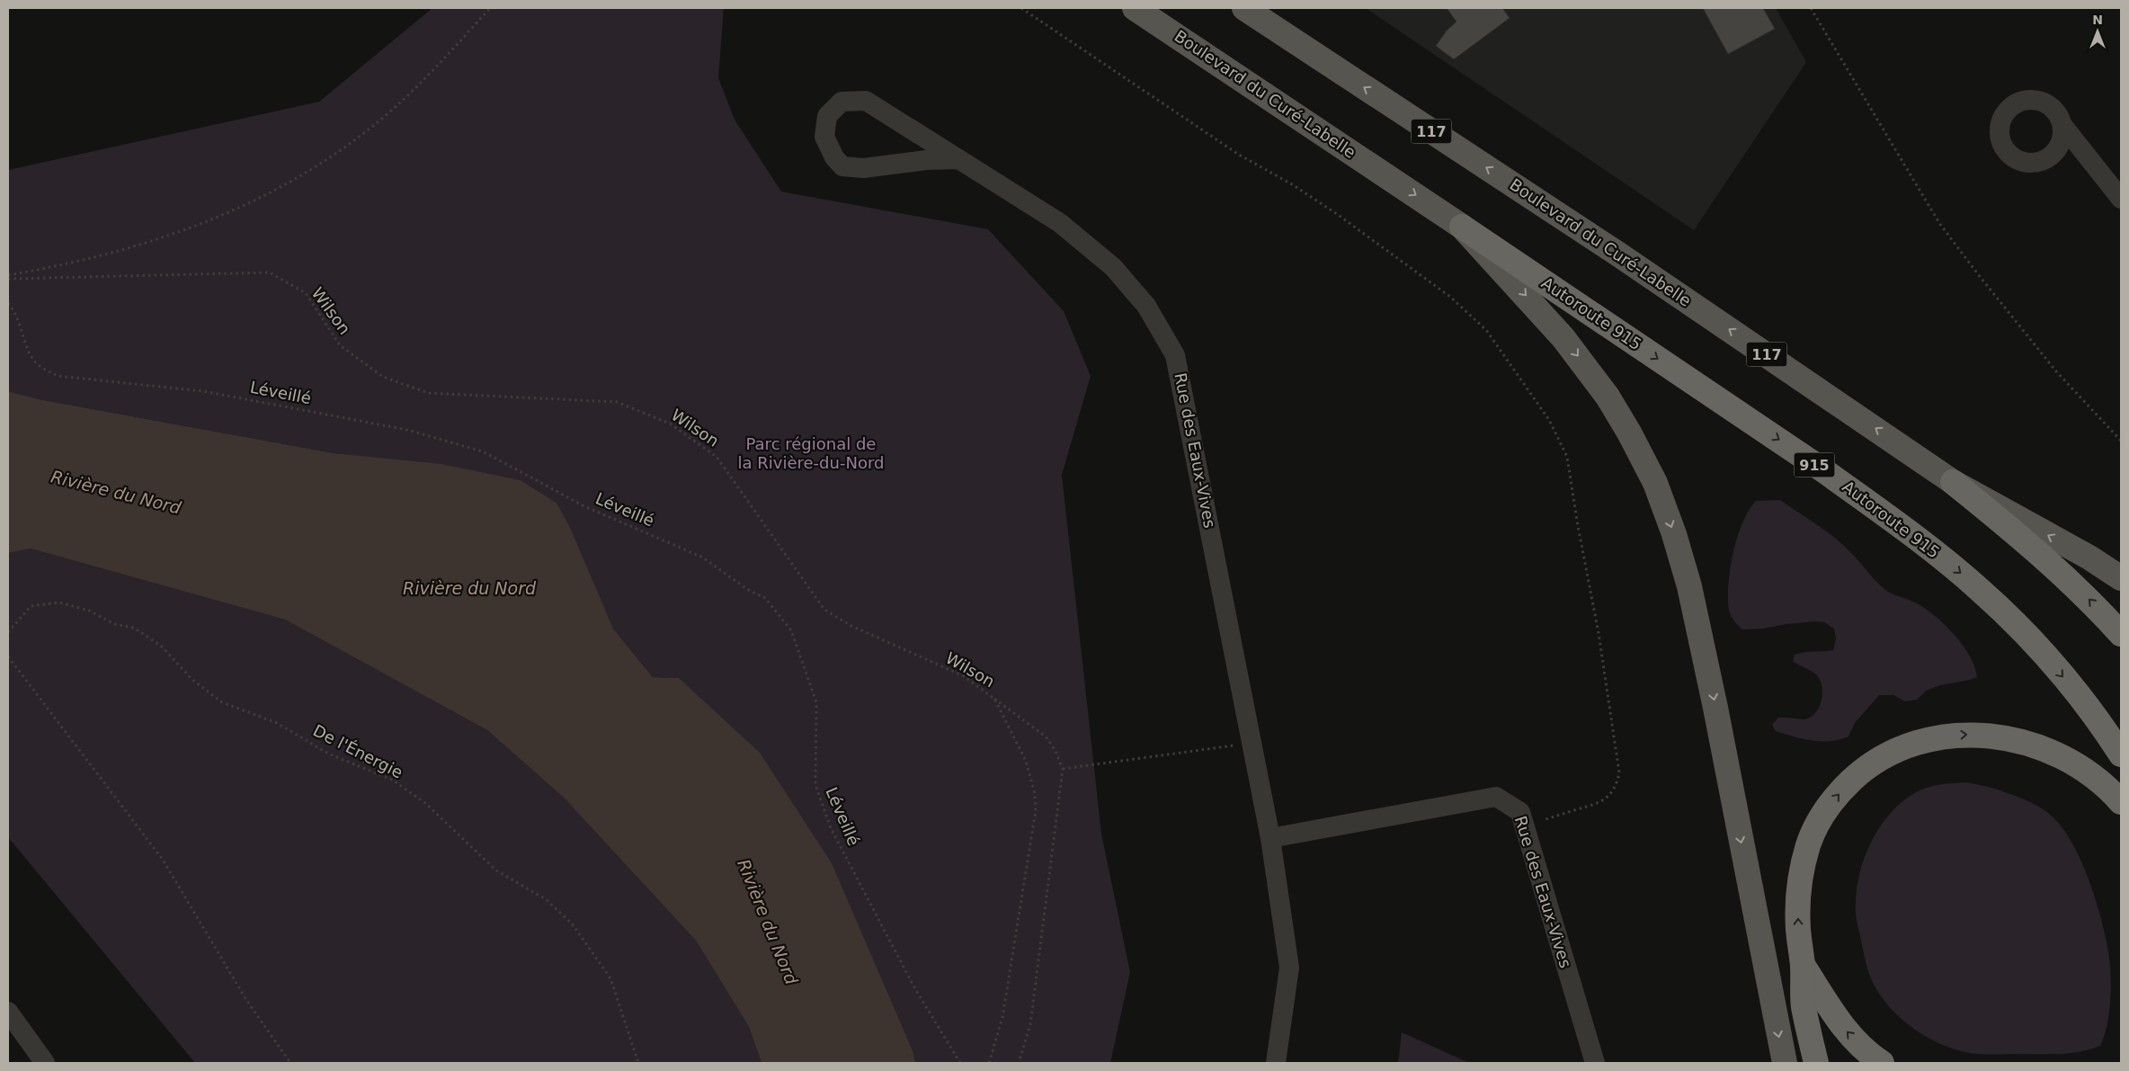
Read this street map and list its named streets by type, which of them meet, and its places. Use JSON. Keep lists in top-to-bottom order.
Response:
{
  "streets": {
    "highway": ["Autoroute 915", "915"],
    "main road": ["Boulevard du Curé-Labelle", "117"],
    "street": ["Rue des Eaux-Vives"],
    "path": ["Wilson", "Léveillé", "De l'Énergie"]
  },
  "crossings": [
    ["Boulevard du Curé-Labelle", "Autoroute 915"]
  ],
  "one_way": ["Autoroute 915"],
  "water": ["Rivière du Nord"],
  "parks": ["Parc régional de la Rivière-du-Nord"],
  "north": "top"
}
